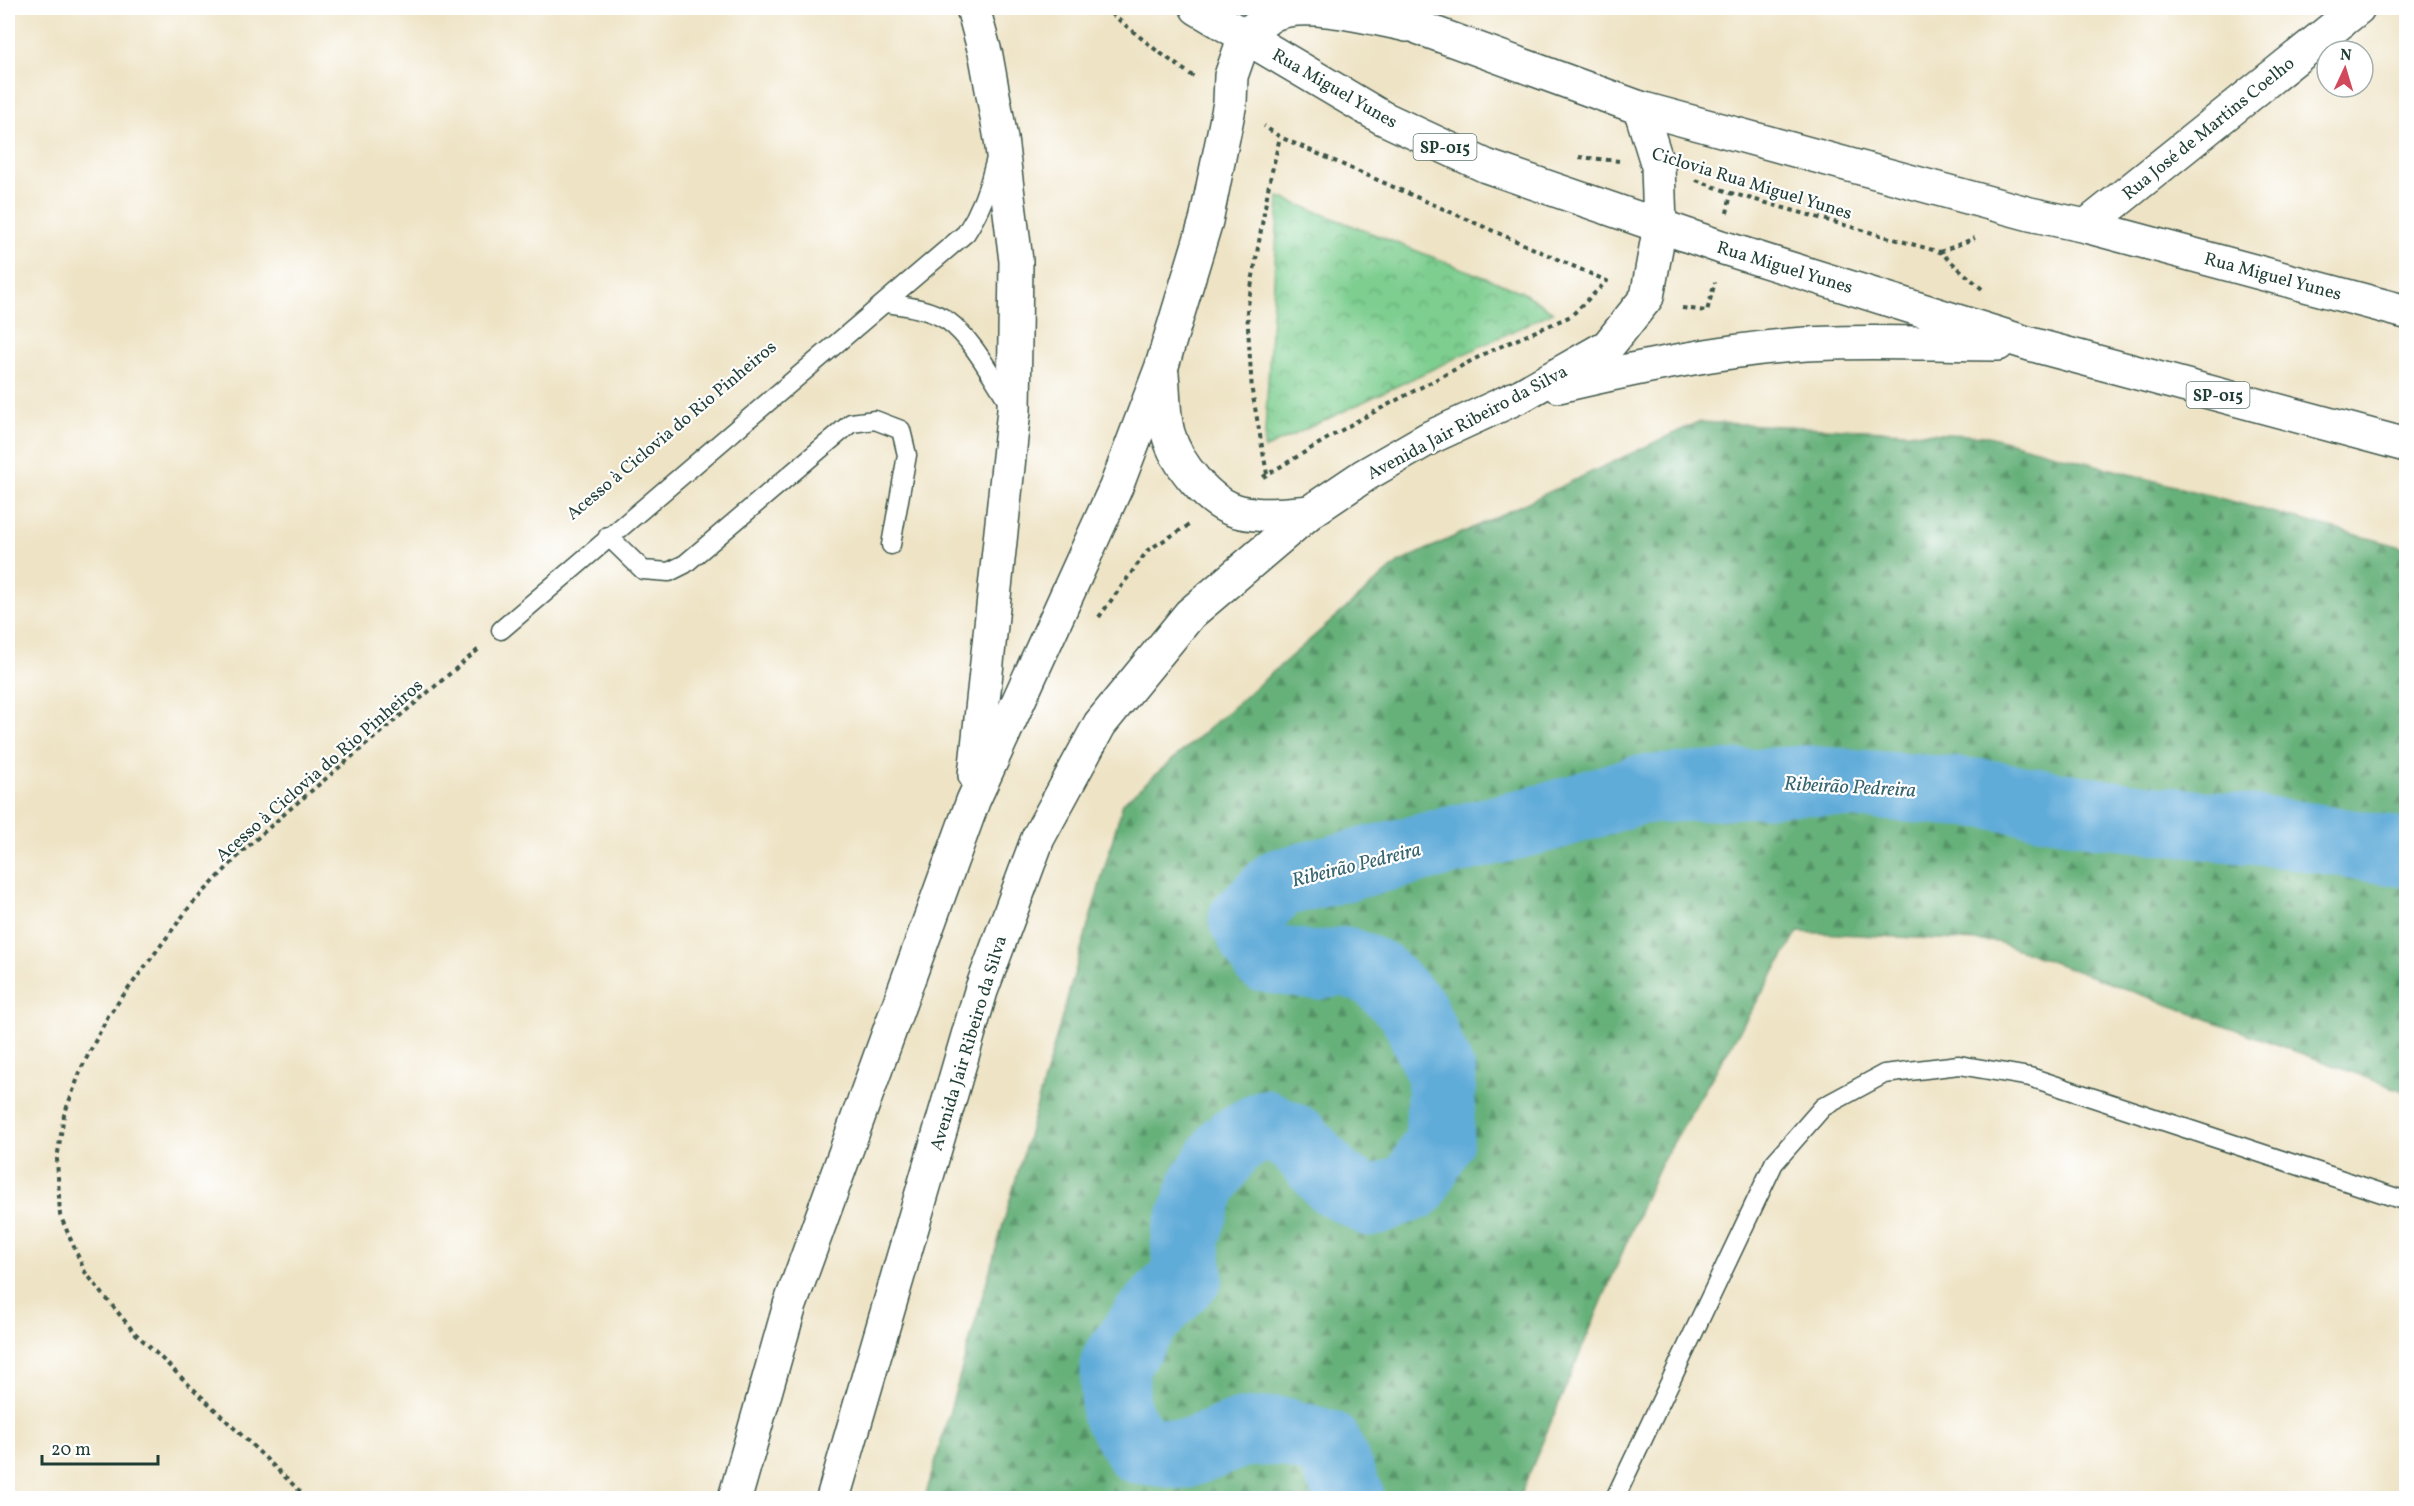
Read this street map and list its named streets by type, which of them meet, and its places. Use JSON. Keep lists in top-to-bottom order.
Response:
{
  "streets": {
    "main road": [
      "Rua Miguel Yunes",
      "Rua José de Martins Coelho",
      "SP-015",
      "Avenida Jair Ribeiro da Silva"
    ],
    "path": ["Ciclovia Rua Miguel Yunes", "Acesso à Ciclovia do Rio Pinheiros"]
  },
  "crossings": [
    ["Rua Miguel Yunes", "Rua José de Martins Coelho"],
    ["Rua Miguel Yunes", "Avenida Jair Ribeiro da Silva"],
    ["Ciclovia Rua Miguel Yunes", "Avenida Jair Ribeiro da Silva"]
  ],
  "water": ["Ribeirão Pedreira"],
  "scale_bar": "20 m",
  "north": "top"
}
